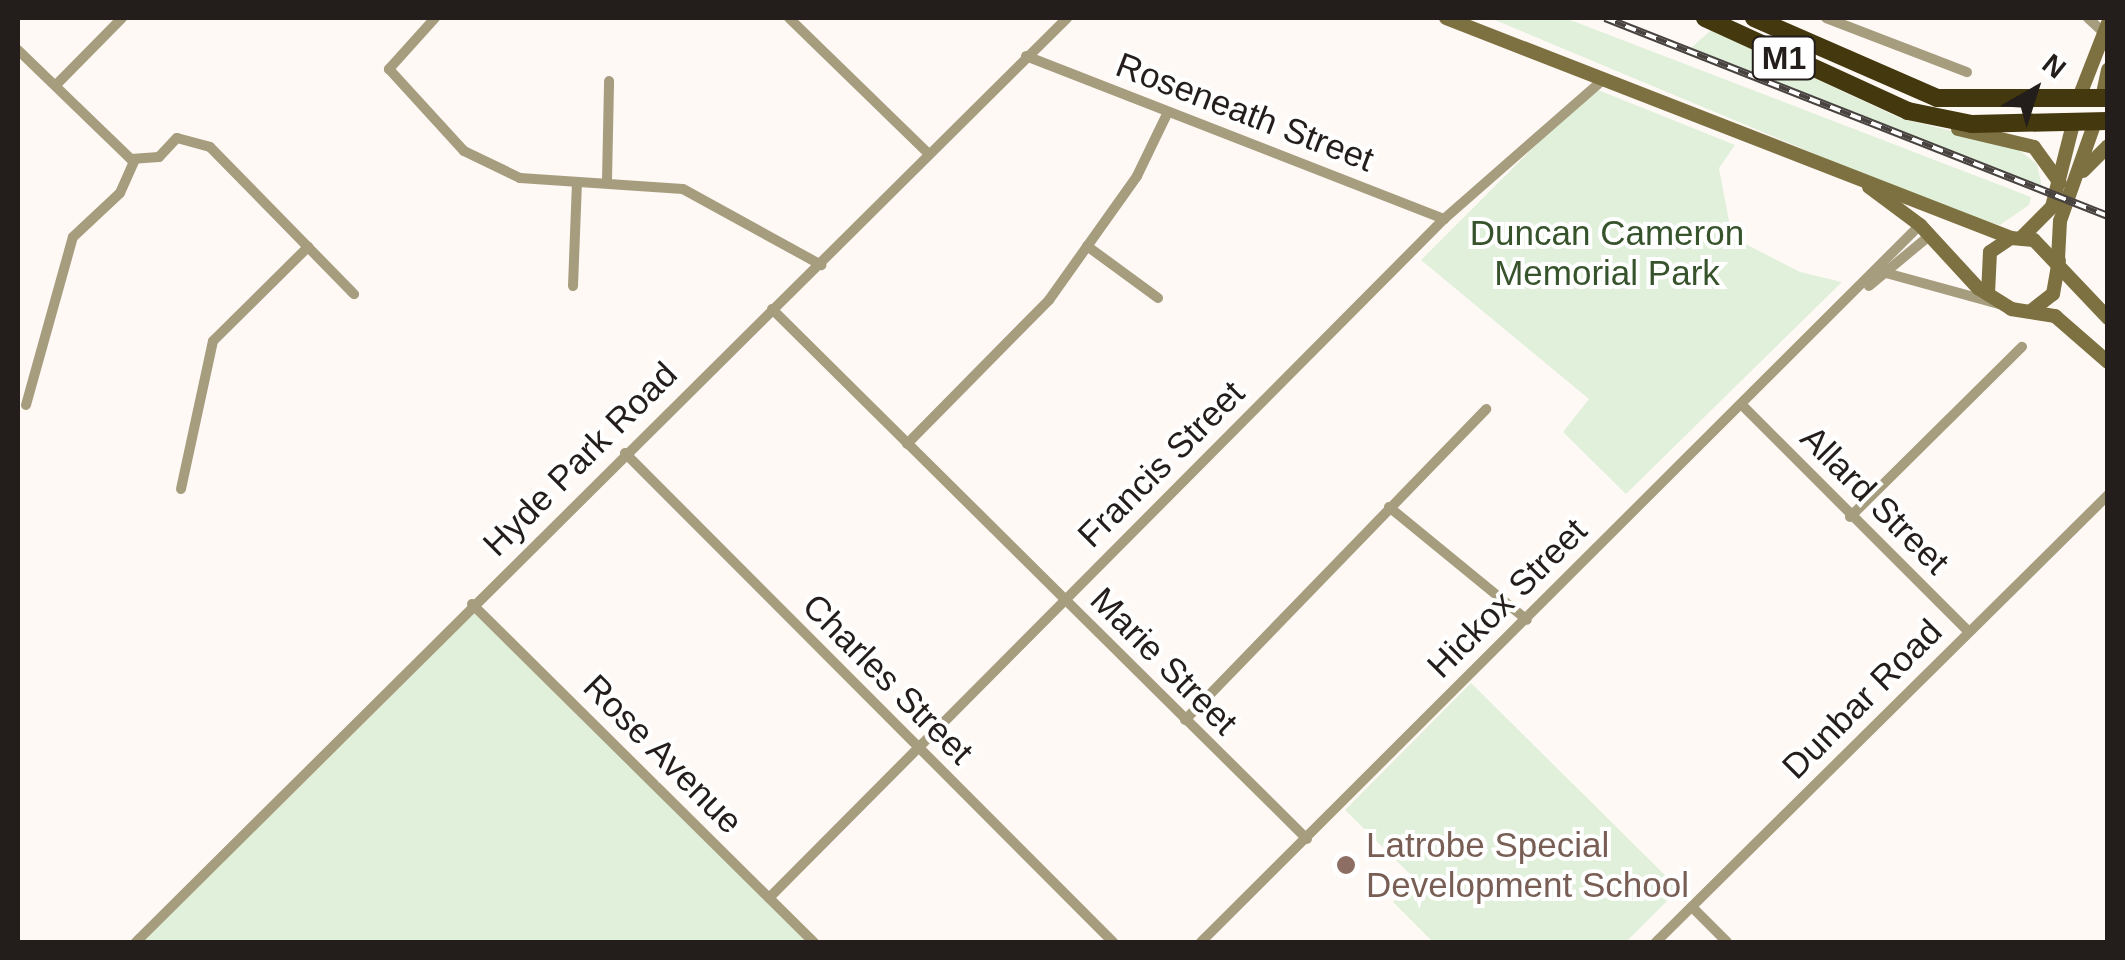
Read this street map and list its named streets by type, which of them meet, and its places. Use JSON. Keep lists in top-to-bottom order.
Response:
{
  "streets": {
    "highway": ["M1"],
    "main road": ["Hickox Street"],
    "street": [
      "Roseneath Street",
      "Hyde Park Road",
      "Francis Street",
      "Allard Street",
      "Marie Street",
      "Charles Street",
      "Dunbar Road",
      "Rose Avenue"
    ]
  },
  "crossings": [
    ["Roseneath Street", "Hyde Park Road"],
    ["Roseneath Street", "Francis Street"],
    ["Hyde Park Road", "Marie Street"],
    ["Hyde Park Road", "Charles Street"],
    ["Hyde Park Road", "Rose Avenue"],
    ["Francis Street", "Marie Street"],
    ["Francis Street", "Charles Street"],
    ["Francis Street", "Rose Avenue"],
    ["Allard Street", "Hickox Street"],
    ["Allard Street", "Dunbar Road"],
    ["Hickox Street", "Marie Street"]
  ],
  "parks": ["Duncan Cameron Memorial Park"],
  "places": ["Latrobe Special Development School"],
  "north": "top right"
}
